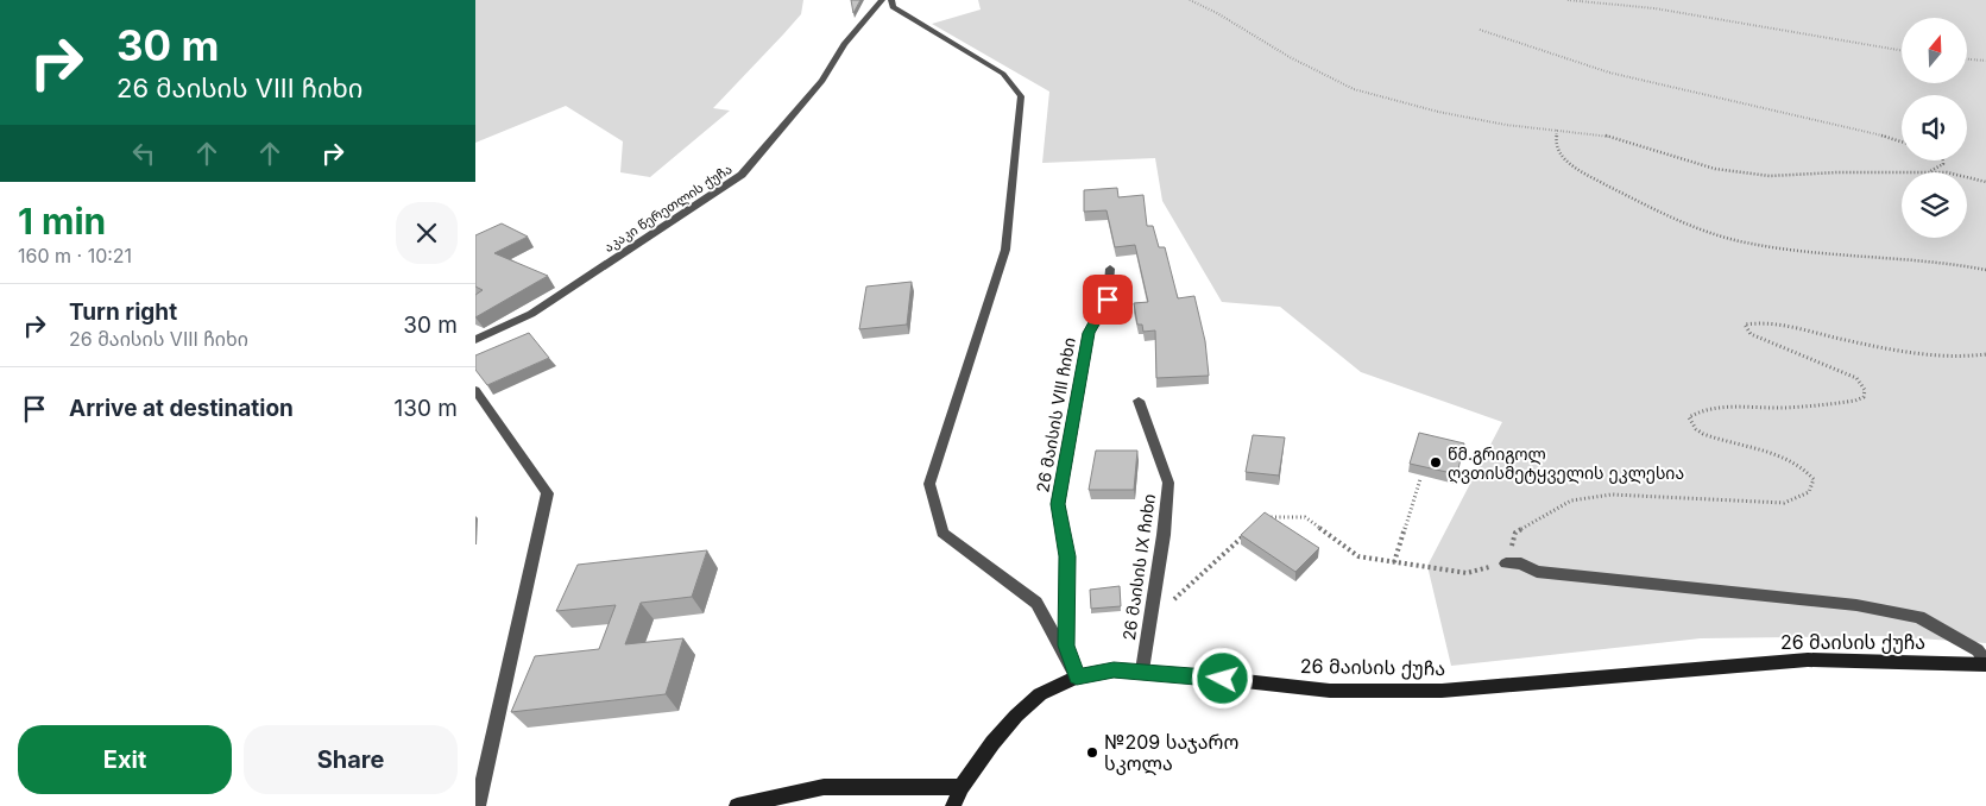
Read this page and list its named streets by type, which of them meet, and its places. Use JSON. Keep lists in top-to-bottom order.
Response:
{
  "streets": {
    "main road": ["26 მაისის ქუჩა"],
    "street": ["აკაკი წერეთლის ქუჩა", "26 მაისის VIII ჩიხი", "26 მაისის IX ჩიხი"]
  },
  "crossings": [
    ["26 მაისის VIII ჩიხი", "26 მაისის ქუჩა"],
    ["26 მაისის IX ჩიხი", "26 მაისის ქუჩა"]
  ],
  "places": ["წმ.გრიგოლ ღვთისმეტყველის ეკლესია", "№209 საჯარო სკოლა"],
  "north": "top",
  "page": {
    "turn": ["30 m", "26 მაისის VIII ჩიხი"],
    "heading": ["1 min", "160 m · 10:21"],
    "list": [
      {
        "name": "Turn right",
        "note": "26 მაისის VIII ჩიხი",
        "value": "30 m"
      },
      {
        "name": "Arrive at destination",
        "value": "130 m"
      }
    ],
    "buttons": ["Exit", "Share"]
  }
}
